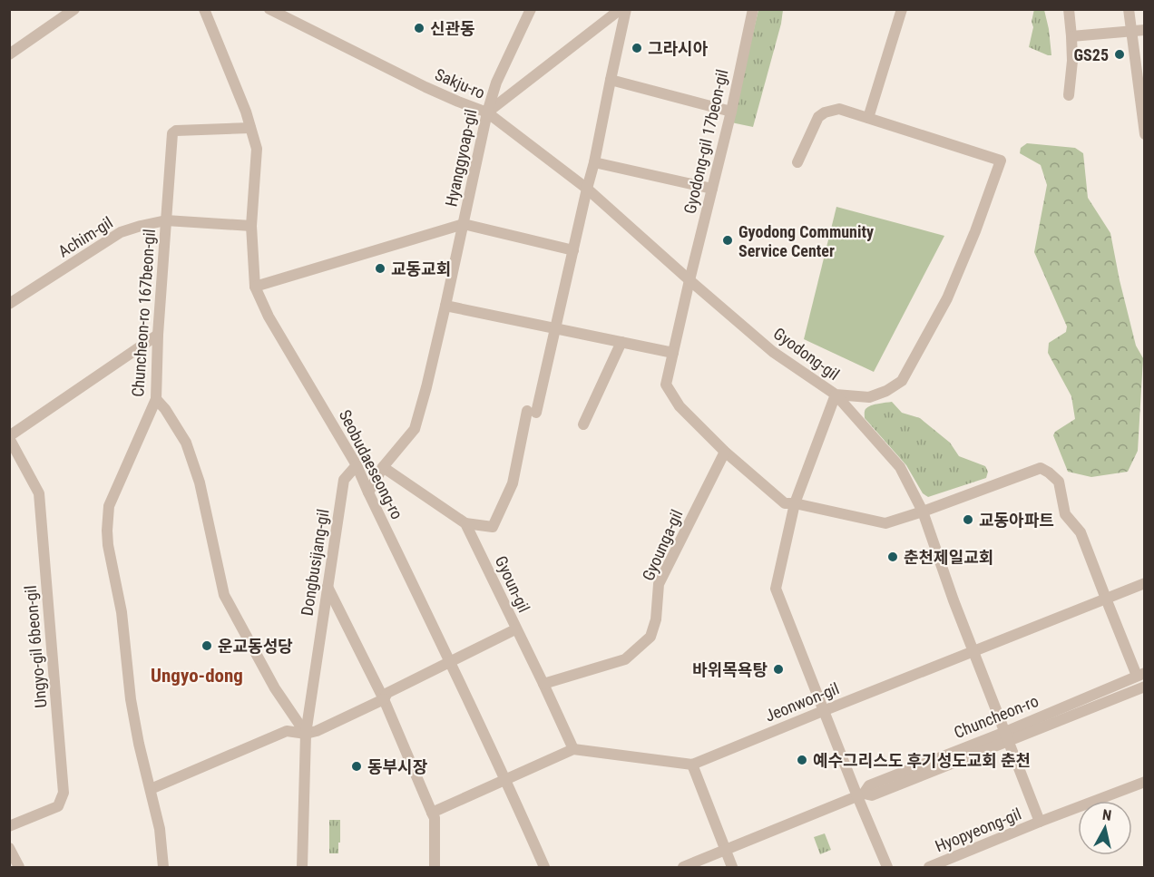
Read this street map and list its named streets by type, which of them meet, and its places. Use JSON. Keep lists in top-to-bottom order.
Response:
{
  "streets": {
    "street": [
      "Sakju-ro",
      "Gyodong-gil 17beon-gil",
      "Hyanggyoap-gil",
      "Achim-gil",
      "Chuncheon-ro 167beon-gil",
      "Gyodong-gil",
      "Seobudaeseong-ro",
      "Gyounga-gil",
      "Dongbusijang-gil",
      "Gyoun-gil",
      "Ungyo-gil 6beon-gil",
      "Jeonwon-gil",
      "Chuncheon-ro",
      "Hyopyeong-gil"
    ]
  },
  "crossings": [
    ["Sakju-ro", "Hyanggyoap-gil"],
    ["Sakju-ro", "Gyodong-gil"],
    ["Gyodong-gil 17beon-gil", "Gyodong-gil"],
    ["Gyodong-gil 17beon-gil", "Gyounga-gil"],
    ["Gyodong-gil 17beon-gil", "Jeonwon-gil"],
    ["Gyodong-gil 17beon-gil", "Hyopyeong-gil"],
    ["Hyanggyoap-gil", "Gyodong-gil"],
    ["Hyanggyoap-gil", "Seobudaeseong-ro"],
    ["Achim-gil", "Chuncheon-ro 167beon-gil"],
    ["Achim-gil", "Seobudaeseong-ro"],
    ["Chuncheon-ro 167beon-gil", "Seobudaeseong-ro"],
    ["Gyodong-gil", "Hyopyeong-gil"],
    ["Seobudaeseong-ro", "Dongbusijang-gil"],
    ["Gyounga-gil", "Gyoun-gil"],
    ["Gyoun-gil", "Jeonwon-gil"],
    ["Jeonwon-gil", "Hyopyeong-gil"],
    ["Chuncheon-ro", "Hyopyeong-gil"]
  ],
  "districts": ["Ungyo-dong"],
  "places": [
    "신관동",
    "그라시아",
    "GS25",
    "Gyodong Community Service Center",
    "교동교회",
    "교동아파트",
    "춘천제일교회",
    "운교동성당",
    "바위목욕탕",
    "예수그리스도 후기성도교회 춘천",
    "동부시장"
  ],
  "north": "top"
}
